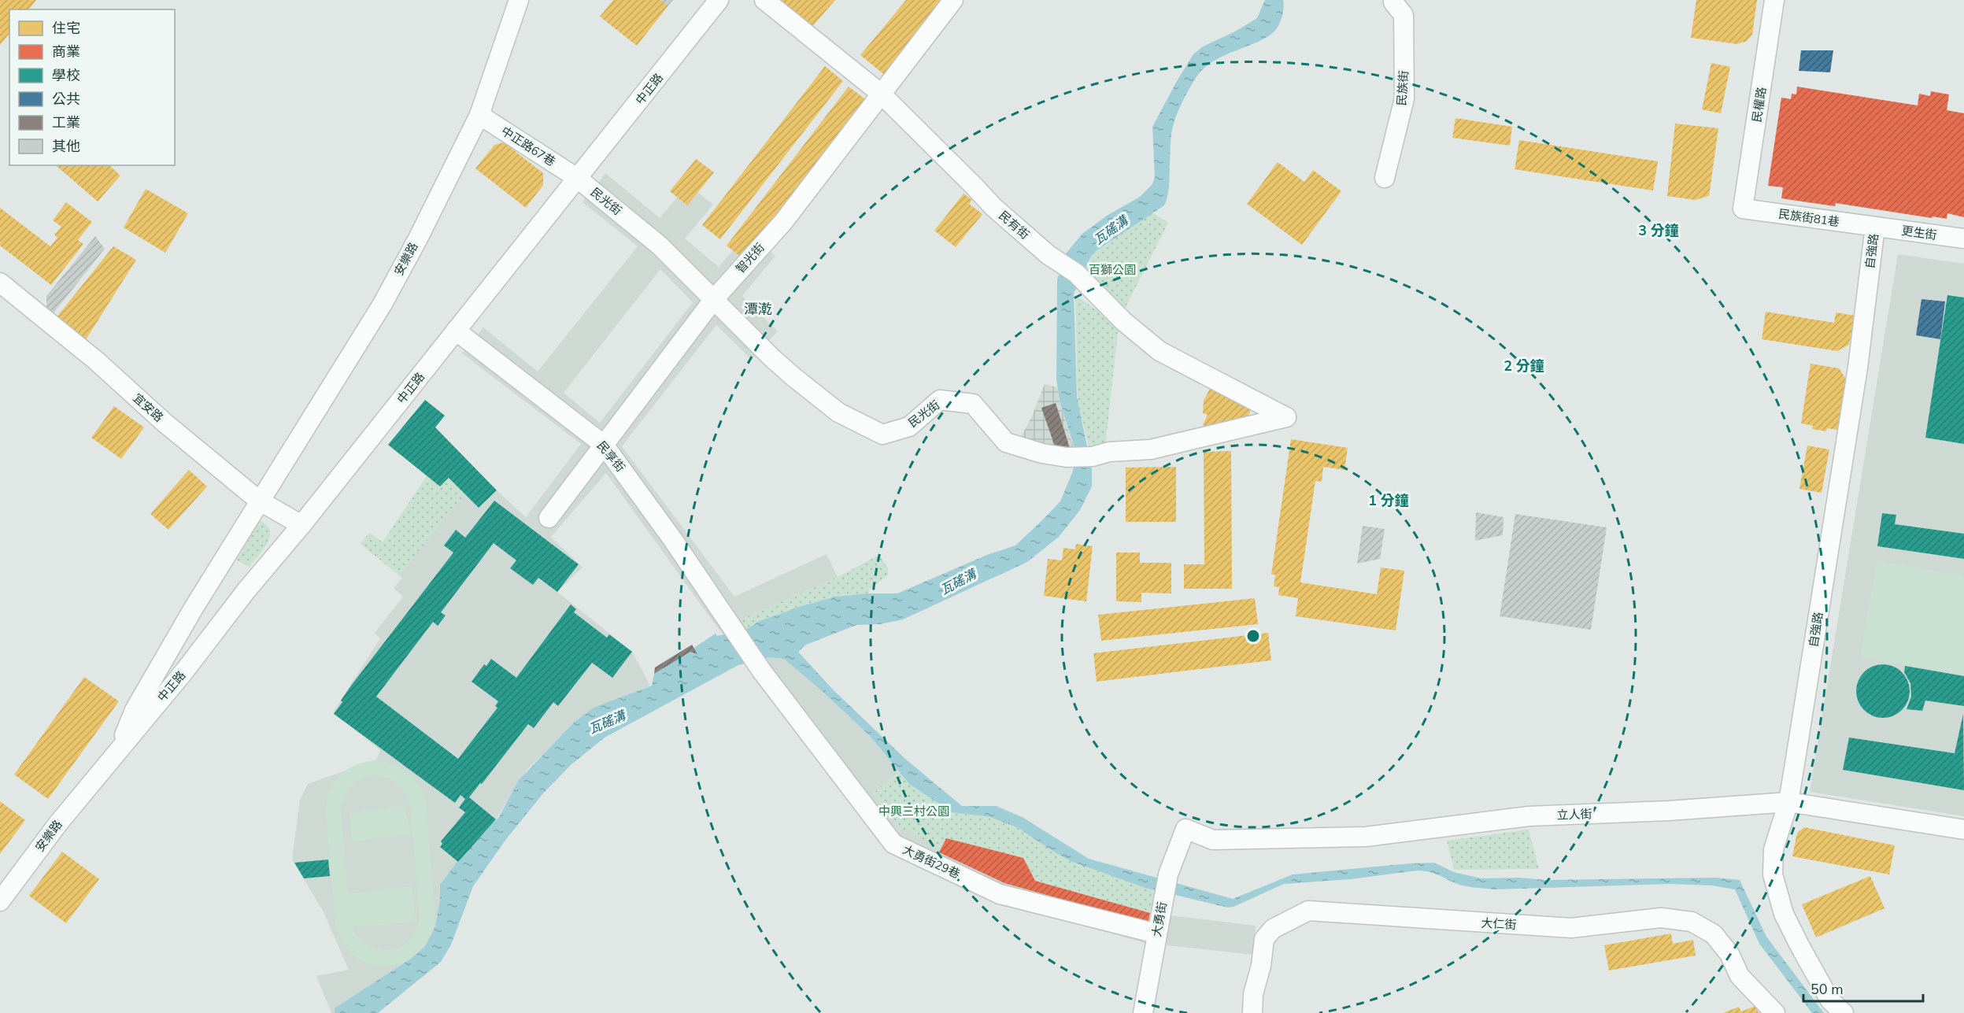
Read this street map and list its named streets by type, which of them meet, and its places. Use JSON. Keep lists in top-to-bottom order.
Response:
{
  "streets": {
    "street": [
      "民族街",
      "中正路",
      "民權路",
      "中正路67巷",
      "民光街",
      "民族街81巷",
      "民有街",
      "更生街",
      "自強路",
      "智光街",
      "安樂路",
      "宜安路",
      "民享街",
      "立人街",
      "大勇街29巷",
      "大勇街",
      "大仁街"
    ]
  },
  "crossings": [
    ["中正路", "中正路67巷"],
    ["中正路", "民光街"],
    ["中正路", "安樂路"],
    ["中正路", "宜安路"],
    ["中正路", "民享街"],
    ["民權路", "民族街81巷"],
    ["中正路67巷", "民光街"],
    ["中正路67巷", "安樂路"],
    ["民光街", "民有街"],
    ["民光街", "智光街"],
    ["民族街81巷", "更生街"],
    ["民族街81巷", "自強路"],
    ["民有街", "智光街"],
    ["更生街", "自強路"],
    ["自強路", "立人街"],
    ["智光街", "民享街"],
    ["安樂路", "宜安路"],
    ["民享街", "大勇街29巷"],
    ["立人街", "大勇街"],
    ["大勇街29巷", "大勇街"]
  ],
  "districts": ["潭漧"],
  "water": ["瓦磘溝"],
  "parks": ["百獅公園", "中興三村公園"],
  "legend": [
    "住宅",
    "商業",
    "學校",
    "公共",
    "工業",
    "其他"
  ],
  "scale_bar": "50 m",
  "rings": ["3 分鐘", "2 分鐘", "1 分鐘"]
}
